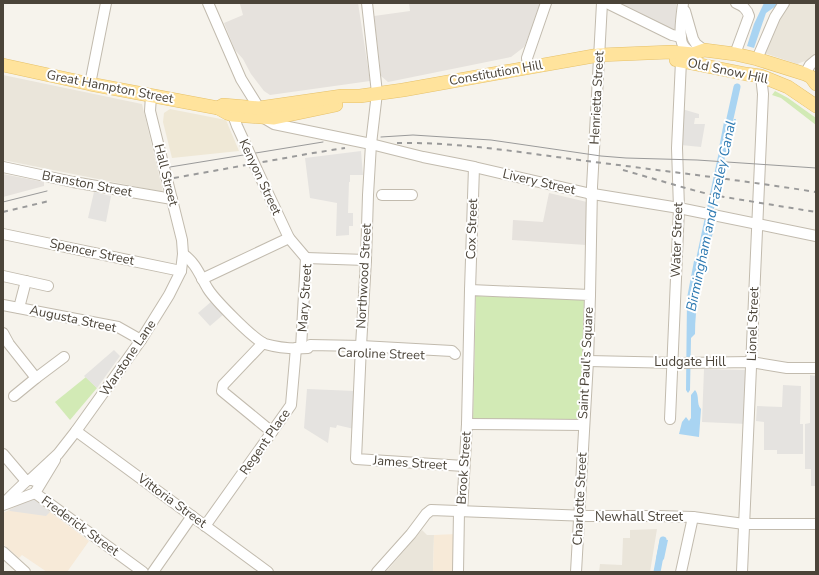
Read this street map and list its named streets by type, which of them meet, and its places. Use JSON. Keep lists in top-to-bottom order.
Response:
{
  "streets": {
    "main road": ["Old Snow Hill", "Constitution Hill", "Great Hampton Street"],
    "street": [
      "Henrietta Street",
      "Hall Street",
      "Kenyon Street",
      "Livery Street",
      "Branston Street",
      "Cox Street",
      "Water Street",
      "Spencer Street",
      "Northwood Street",
      "Mary Street",
      "Augusta Street",
      "Lionel Street",
      "Caroline Street",
      "Warstone Lane",
      "Ludgate Hill",
      "Saint Paul's Square",
      "Regent Place",
      "James Street",
      "Brook Street",
      "Charlotte Street",
      "Vittoria Street",
      "Newhall Street",
      "Frederick Street"
    ]
  },
  "crossings": [
    ["Old Snow Hill", "Constitution Hill"],
    ["Old Snow Hill", "Water Street"],
    ["Old Snow Hill", "Lionel Street"],
    ["Constitution Hill", "Great Hampton Street"],
    ["Constitution Hill", "Henrietta Street"],
    ["Constitution Hill", "Livery Street"],
    ["Constitution Hill", "Water Street"],
    ["Constitution Hill", "Northwood Street"],
    ["Great Hampton Street", "Hall Street"],
    ["Great Hampton Street", "Kenyon Street"],
    ["Great Hampton Street", "Livery Street"],
    ["Henrietta Street", "Livery Street"],
    ["Henrietta Street", "Saint Paul's Square"],
    ["Hall Street", "Branston Street"],
    ["Hall Street", "Warstone Lane"],
    ["Kenyon Street", "Mary Street"],
    ["Livery Street", "Cox Street"],
    ["Livery Street", "Water Street"],
    ["Livery Street", "Northwood Street"],
    ["Livery Street", "Lionel Street"],
    ["Cox Street", "Saint Paul's Square"],
    ["Water Street", "Ludgate Hill"],
    ["Spencer Street", "Warstone Lane"],
    ["Northwood Street", "Mary Street"],
    ["Northwood Street", "Caroline Street"],
    ["Northwood Street", "James Street"],
    ["Mary Street", "Caroline Street"],
    ["Mary Street", "Regent Place"],
    ["Augusta Street", "Warstone Lane"],
    ["Lionel Street", "Ludgate Hill"],
    ["Lionel Street", "Newhall Street"],
    ["Caroline Street", "Regent Place"],
    ["Warstone Lane", "Vittoria Street"],
    ["Warstone Lane", "Frederick Street"],
    ["Ludgate Hill", "Saint Paul's Square"],
    ["Saint Paul's Square", "Brook Street"],
    ["Saint Paul's Square", "Charlotte Street"],
    ["Regent Place", "Vittoria Street"],
    ["James Street", "Brook Street"],
    ["Brook Street", "Newhall Street"],
    ["Charlotte Street", "Newhall Street"]
  ],
  "water": ["Birmingham and Fazeley Canal"]
}
